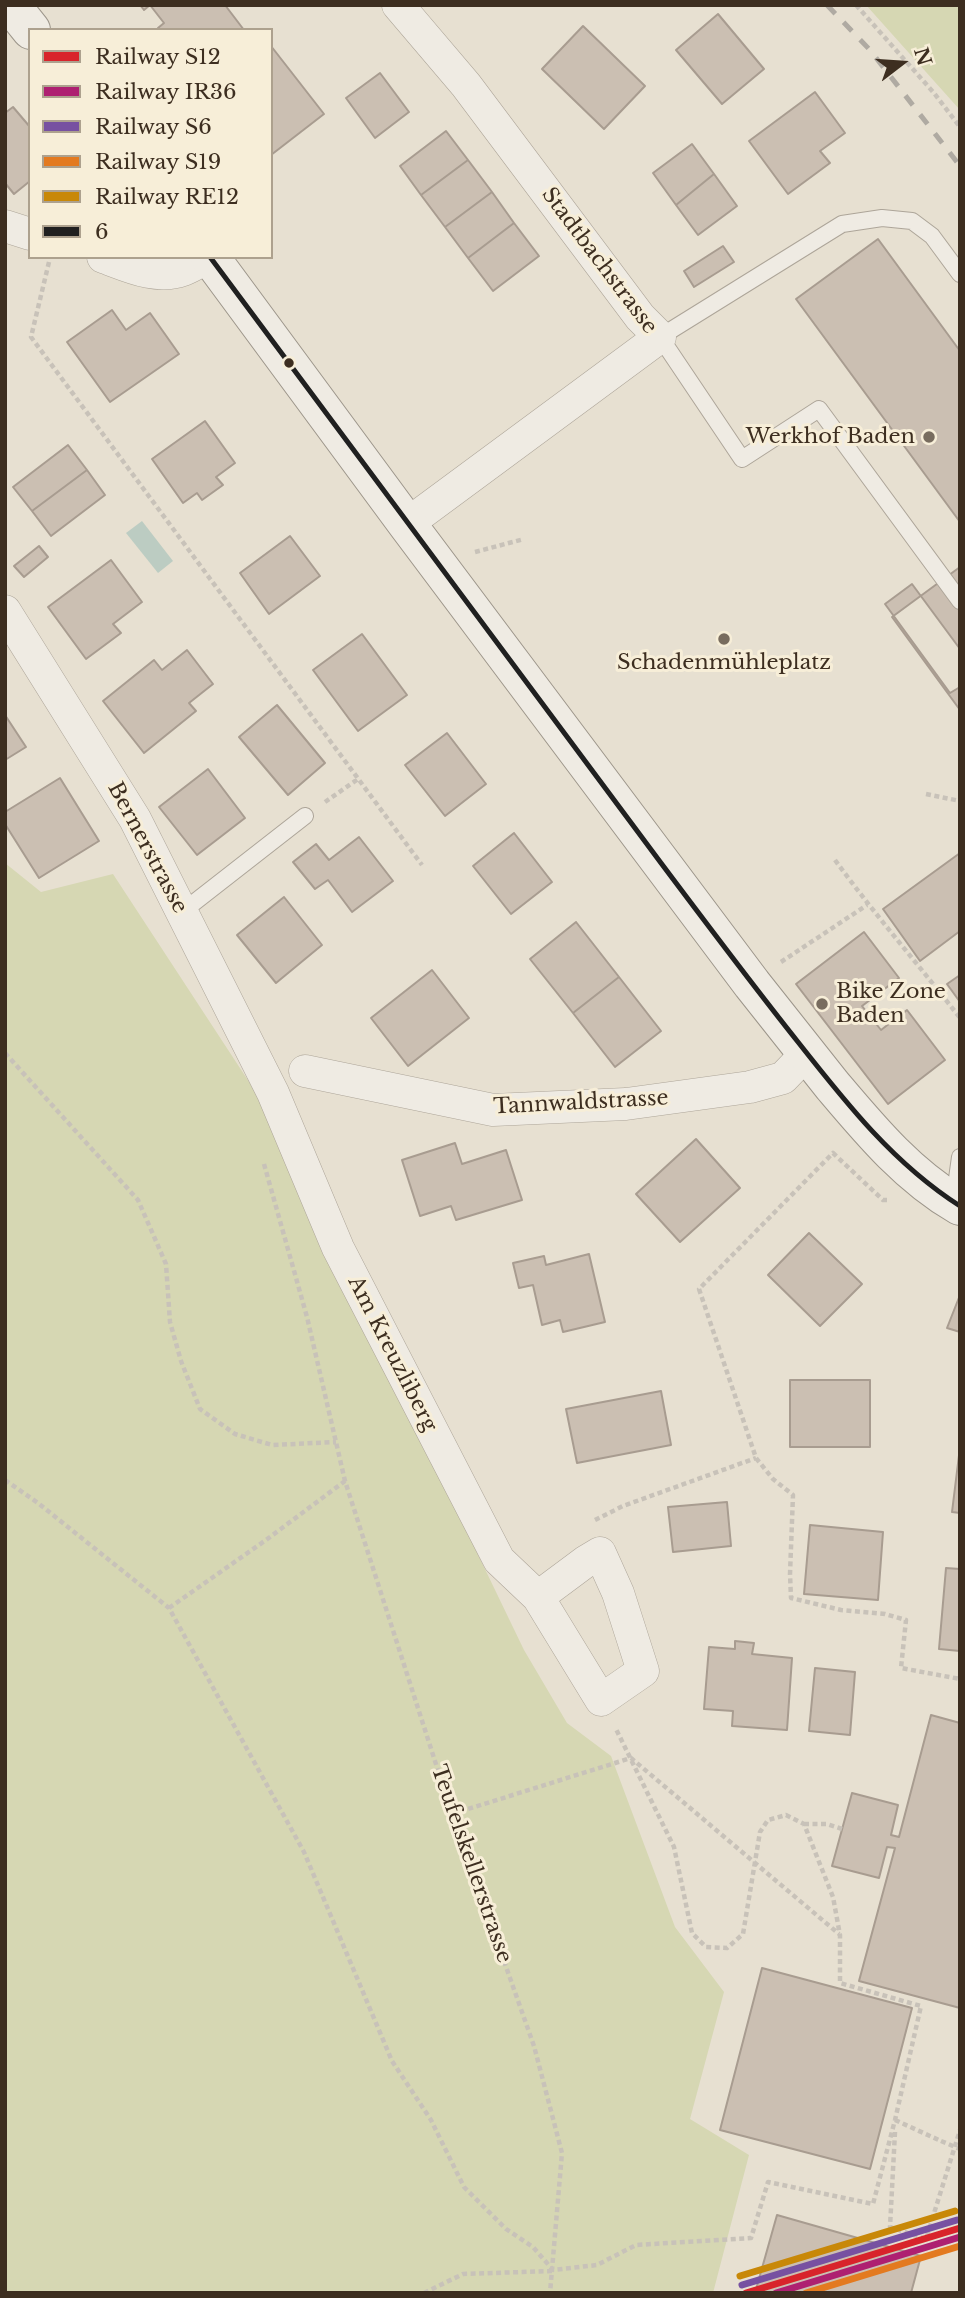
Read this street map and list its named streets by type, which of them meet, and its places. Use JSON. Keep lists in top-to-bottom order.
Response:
{
  "streets": {
    "street": [
      "Stadtbachstrasse",
      "Bernerstrasse",
      "Tannwaldstrasse",
      "Am Kreuzliberg"
    ],
    "path": ["Teufelskellerstrasse"]
  },
  "crossings": [
    ["Bernerstrasse", "Am Kreuzliberg"]
  ],
  "places": ["Werkhof Baden", "Schadenmühleplatz", "Bike Zone Baden"],
  "lines": [
    "transit line 6",
    "rail line RE12",
    "rail line S6",
    "rail line S12",
    "rail line IR36",
    "rail line S19"
  ],
  "legend": [
    "Railway S12",
    "Railway IR36",
    "Railway S6",
    "Railway S19",
    "Railway RE12",
    "6"
  ],
  "north": "right"
}
